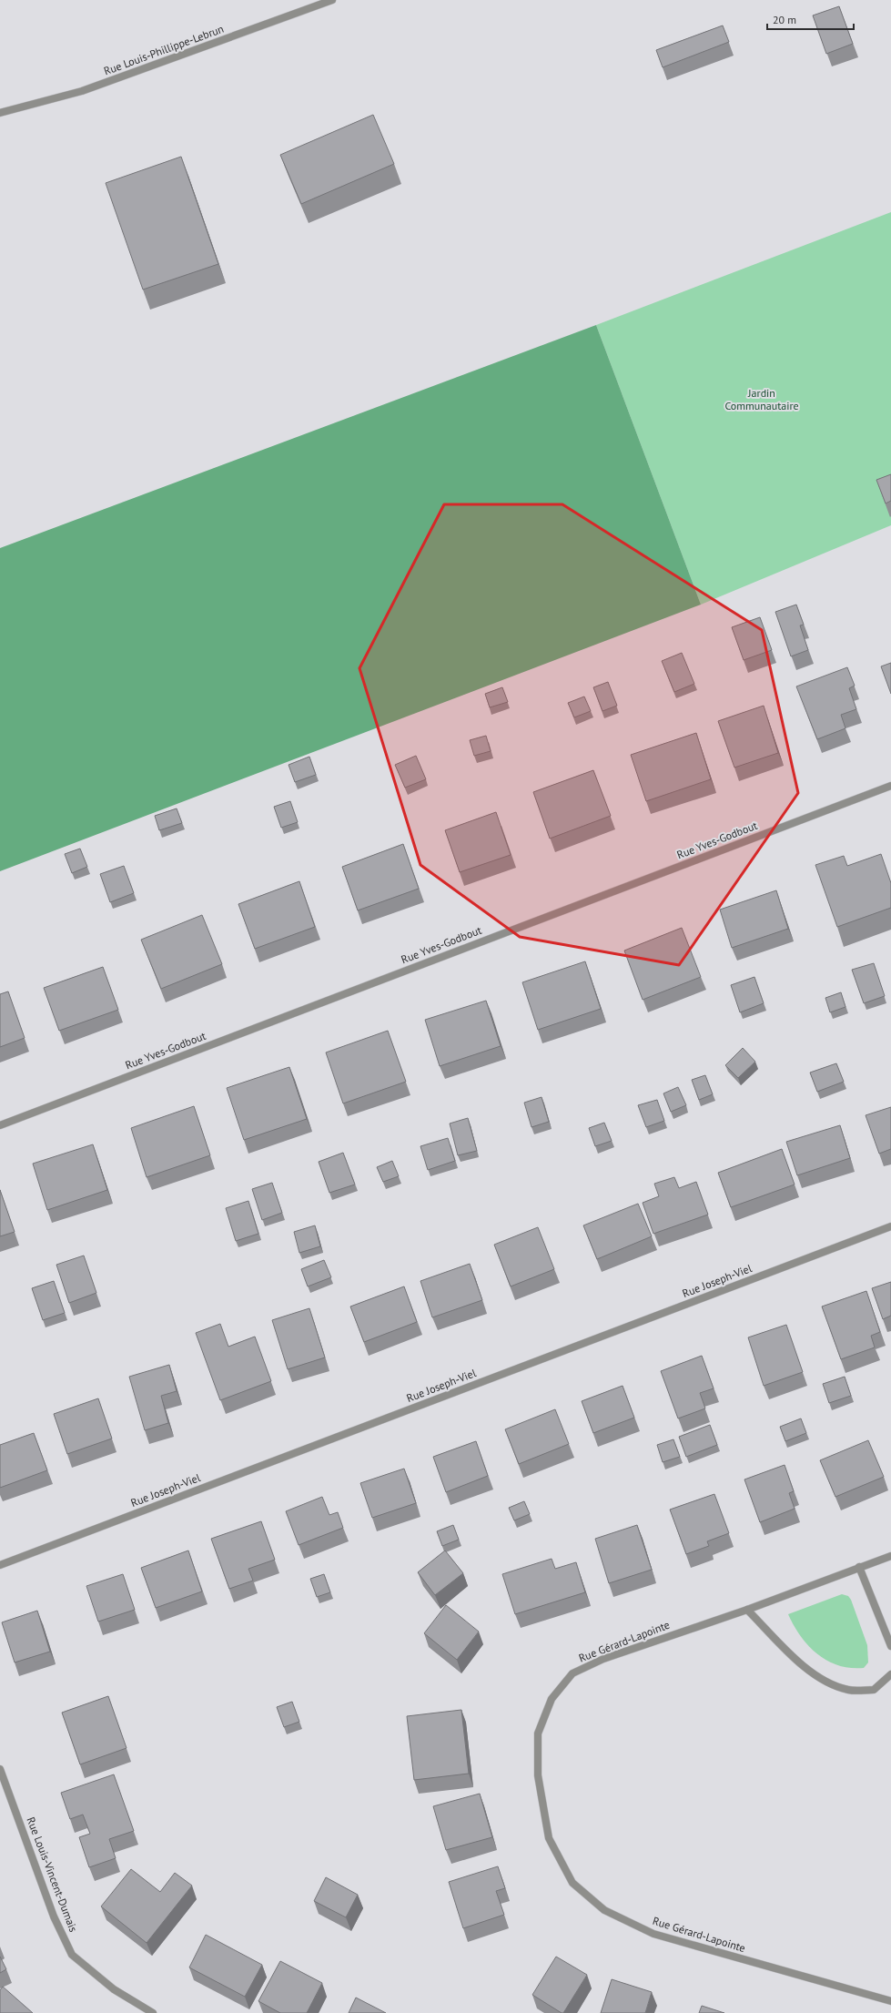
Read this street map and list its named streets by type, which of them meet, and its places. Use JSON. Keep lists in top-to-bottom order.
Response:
{
  "streets": {
    "street": [
      "Rue Louis-Phillippe-Lebrun",
      "Rue Yves-Godbout",
      "Rue Joseph-Viel",
      "Rue Gérard-Lapointe",
      "Rue Louis-Vincent-Dumais"
    ]
  },
  "parks": ["Jardin Communautaire"],
  "scale_bar": "20 m"
}
